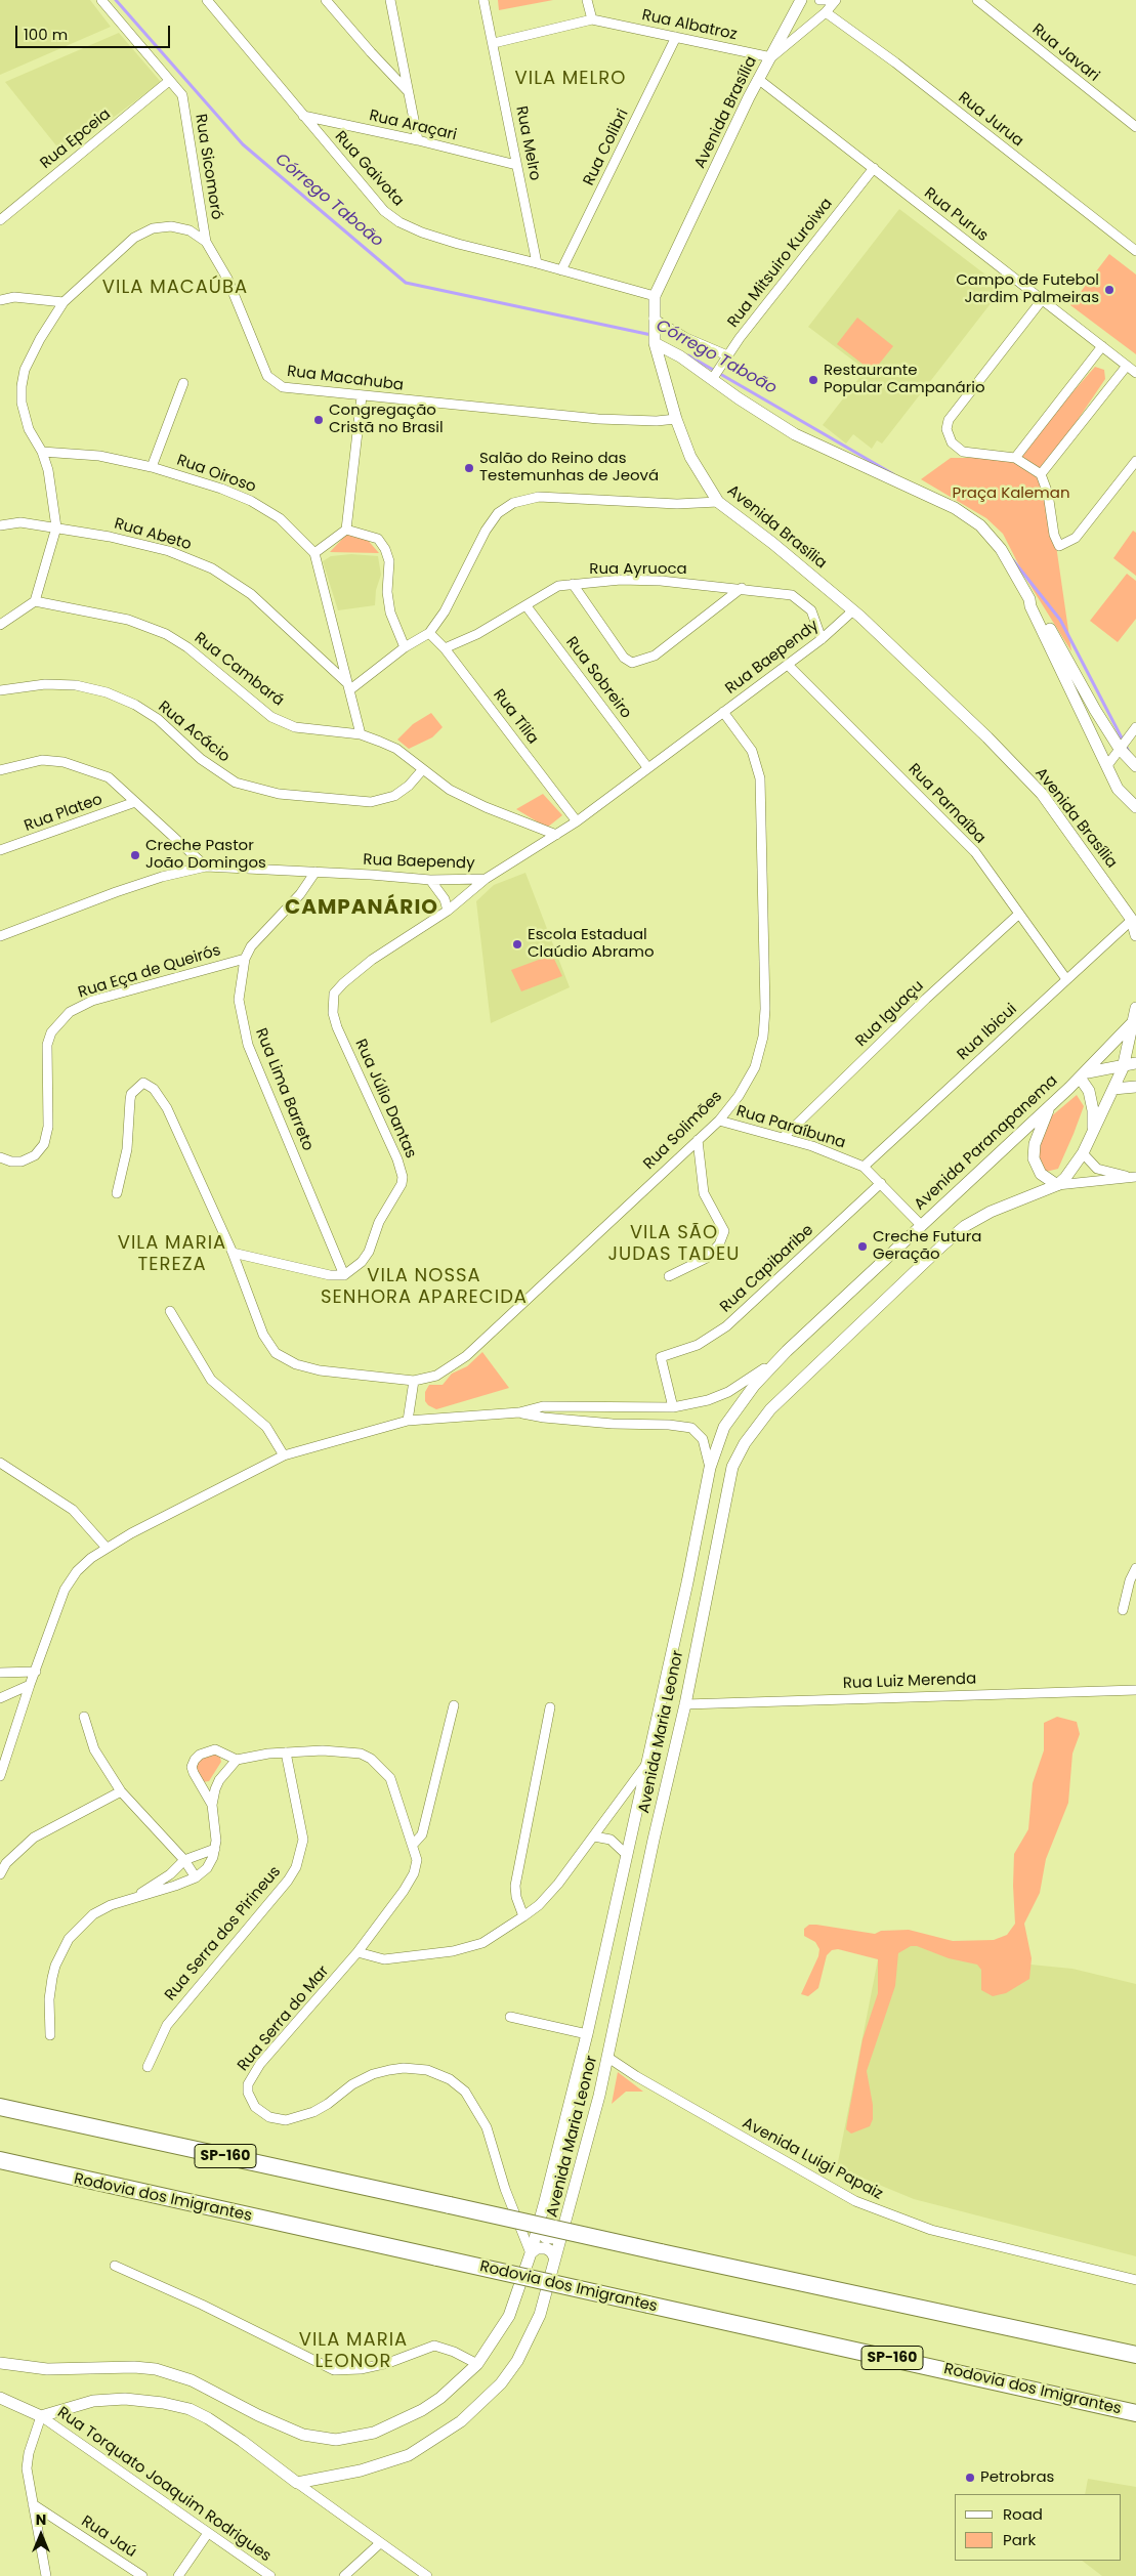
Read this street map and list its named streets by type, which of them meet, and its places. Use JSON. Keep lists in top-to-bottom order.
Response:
{
  "streets": {
    "highway": ["SP-160", "Rodovia dos Imigrantes"],
    "street": [
      "Rua Albatroz",
      "Rua Javari",
      "Avenida Brasília",
      "Rua Jurua",
      "Rua Araçari",
      "Rua Epceia",
      "Rua Melro",
      "Rua Colibri",
      "Rua Sicomoró",
      "Rua Gaivota",
      "Rua Purus",
      "Rua Mitsuiro Kuroiwa",
      "Rua Macahuba",
      "Rua Oiroso",
      "Rua Abeto",
      "Rua Ayruoca",
      "Rua Baependy",
      "Rua Cambará",
      "Rua Sobreiro",
      "Rua Tília",
      "Rua Acácio",
      "Rua Parnaíba",
      "Rua Plateo",
      "Rua Eça de Queirós",
      "Rua Iguaçu",
      "Rua Ibicui",
      "Rua Lima Barreto",
      "Rua Júlio Dantas",
      "Rua Paraíbuna",
      "Rua Solimões",
      "Avenida Paranapanema",
      "Rua Capibaribe",
      "Rua Luiz Merenda",
      "Avenida Maria Leonor",
      "Rua Serra dos Pirineus",
      "Rua Serra do Mar",
      "Avenida Luigi Papaiz",
      "Rua Torquato Joaquim Rodrigues",
      "Rua Jaú"
    ]
  },
  "crossings": [
    ["Rua Albatroz", "Avenida Brasília"],
    ["Rua Albatroz", "Rua Colibri"],
    ["Avenida Brasília", "Rua Jurua"],
    ["Avenida Brasília", "Rua Gaivota"],
    ["Avenida Brasília", "Rua Purus"],
    ["Avenida Brasília", "Rua Macahuba"],
    ["Avenida Brasília", "Rua Baependy"],
    ["Avenida Brasília", "Rua Ibicui"],
    ["Rua Araçari", "Rua Melro"],
    ["Rua Araçari", "Rua Gaivota"],
    ["Rua Epceia", "Rua Sicomoró"],
    ["Rua Melro", "Rua Gaivota"],
    ["Rua Colibri", "Rua Gaivota"],
    ["Rua Sicomoró", "Rua Macahuba"],
    ["Rua Purus", "Rua Mitsuiro Kuroiwa"],
    ["Rua Ayruoca", "Rua Baependy"],
    ["Rua Ayruoca", "Rua Sobreiro"],
    ["Rua Ayruoca", "Rua Tília"],
    ["Rua Baependy", "Rua Cambará"],
    ["Rua Baependy", "Rua Sobreiro"],
    ["Rua Baependy", "Rua Tília"],
    ["Rua Baependy", "Rua Parnaíba"],
    ["Rua Baependy", "Rua Lima Barreto"],
    ["Rua Baependy", "Rua Júlio Dantas"],
    ["Rua Baependy", "Rua Solimões"],
    ["Rua Cambará", "Rua Acácio"],
    ["Rua Parnaíba", "Rua Iguaçu"],
    ["Rua Parnaíba", "Rua Ibicui"],
    ["Rua Eça de Queirós", "Rua Lima Barreto"],
    ["Rua Iguaçu", "Rua Paraíbuna"],
    ["Rua Ibicui", "Rua Paraíbuna"],
    ["Rua Lima Barreto", "Rua Júlio Dantas"],
    ["Rua Paraíbuna", "Rua Solimões"],
    ["Rua Paraíbuna", "Avenida Paranapanema"],
    ["Rua Paraíbuna", "Rua Capibaribe"],
    ["Avenida Paranapanema", "Rua Capibaribe"],
    ["Avenida Paranapanema", "Avenida Maria Leonor"],
    ["Rua Luiz Merenda", "Avenida Maria Leonor"],
    ["Avenida Maria Leonor", "Rua Serra do Mar"],
    ["Avenida Maria Leonor", "Avenida Luigi Papaiz"],
    ["Rua Serra dos Pirineus", "Rua Serra do Mar"]
  ],
  "districts": [
    "VILA MELRO",
    "VILA MACAÚBA",
    "CAMPANÁRIO",
    "VILA SÃO JUDAS TADEU",
    "VILA MARIA TEREZA",
    "VILA NOSSA SENHORA APARECIDA",
    "VILA MARIA LEONOR"
  ],
  "water": ["Córrego Taboão"],
  "parks": ["Praça Kaleman"],
  "places": [
    "Campo de Futebol Jardim Palmeiras",
    "Restaurante Popular Campanário",
    "Congregação Cristã no Brasil",
    "Salão do Reino das Testemunhas de Jeová",
    "Creche Pastor João Domingos",
    "Escola Estadual Claúdio Abramo",
    "Creche Futura Geração",
    "Petrobras"
  ],
  "legend": ["Road", "Park"],
  "scale_bar": "100 m",
  "north": "top"
}
